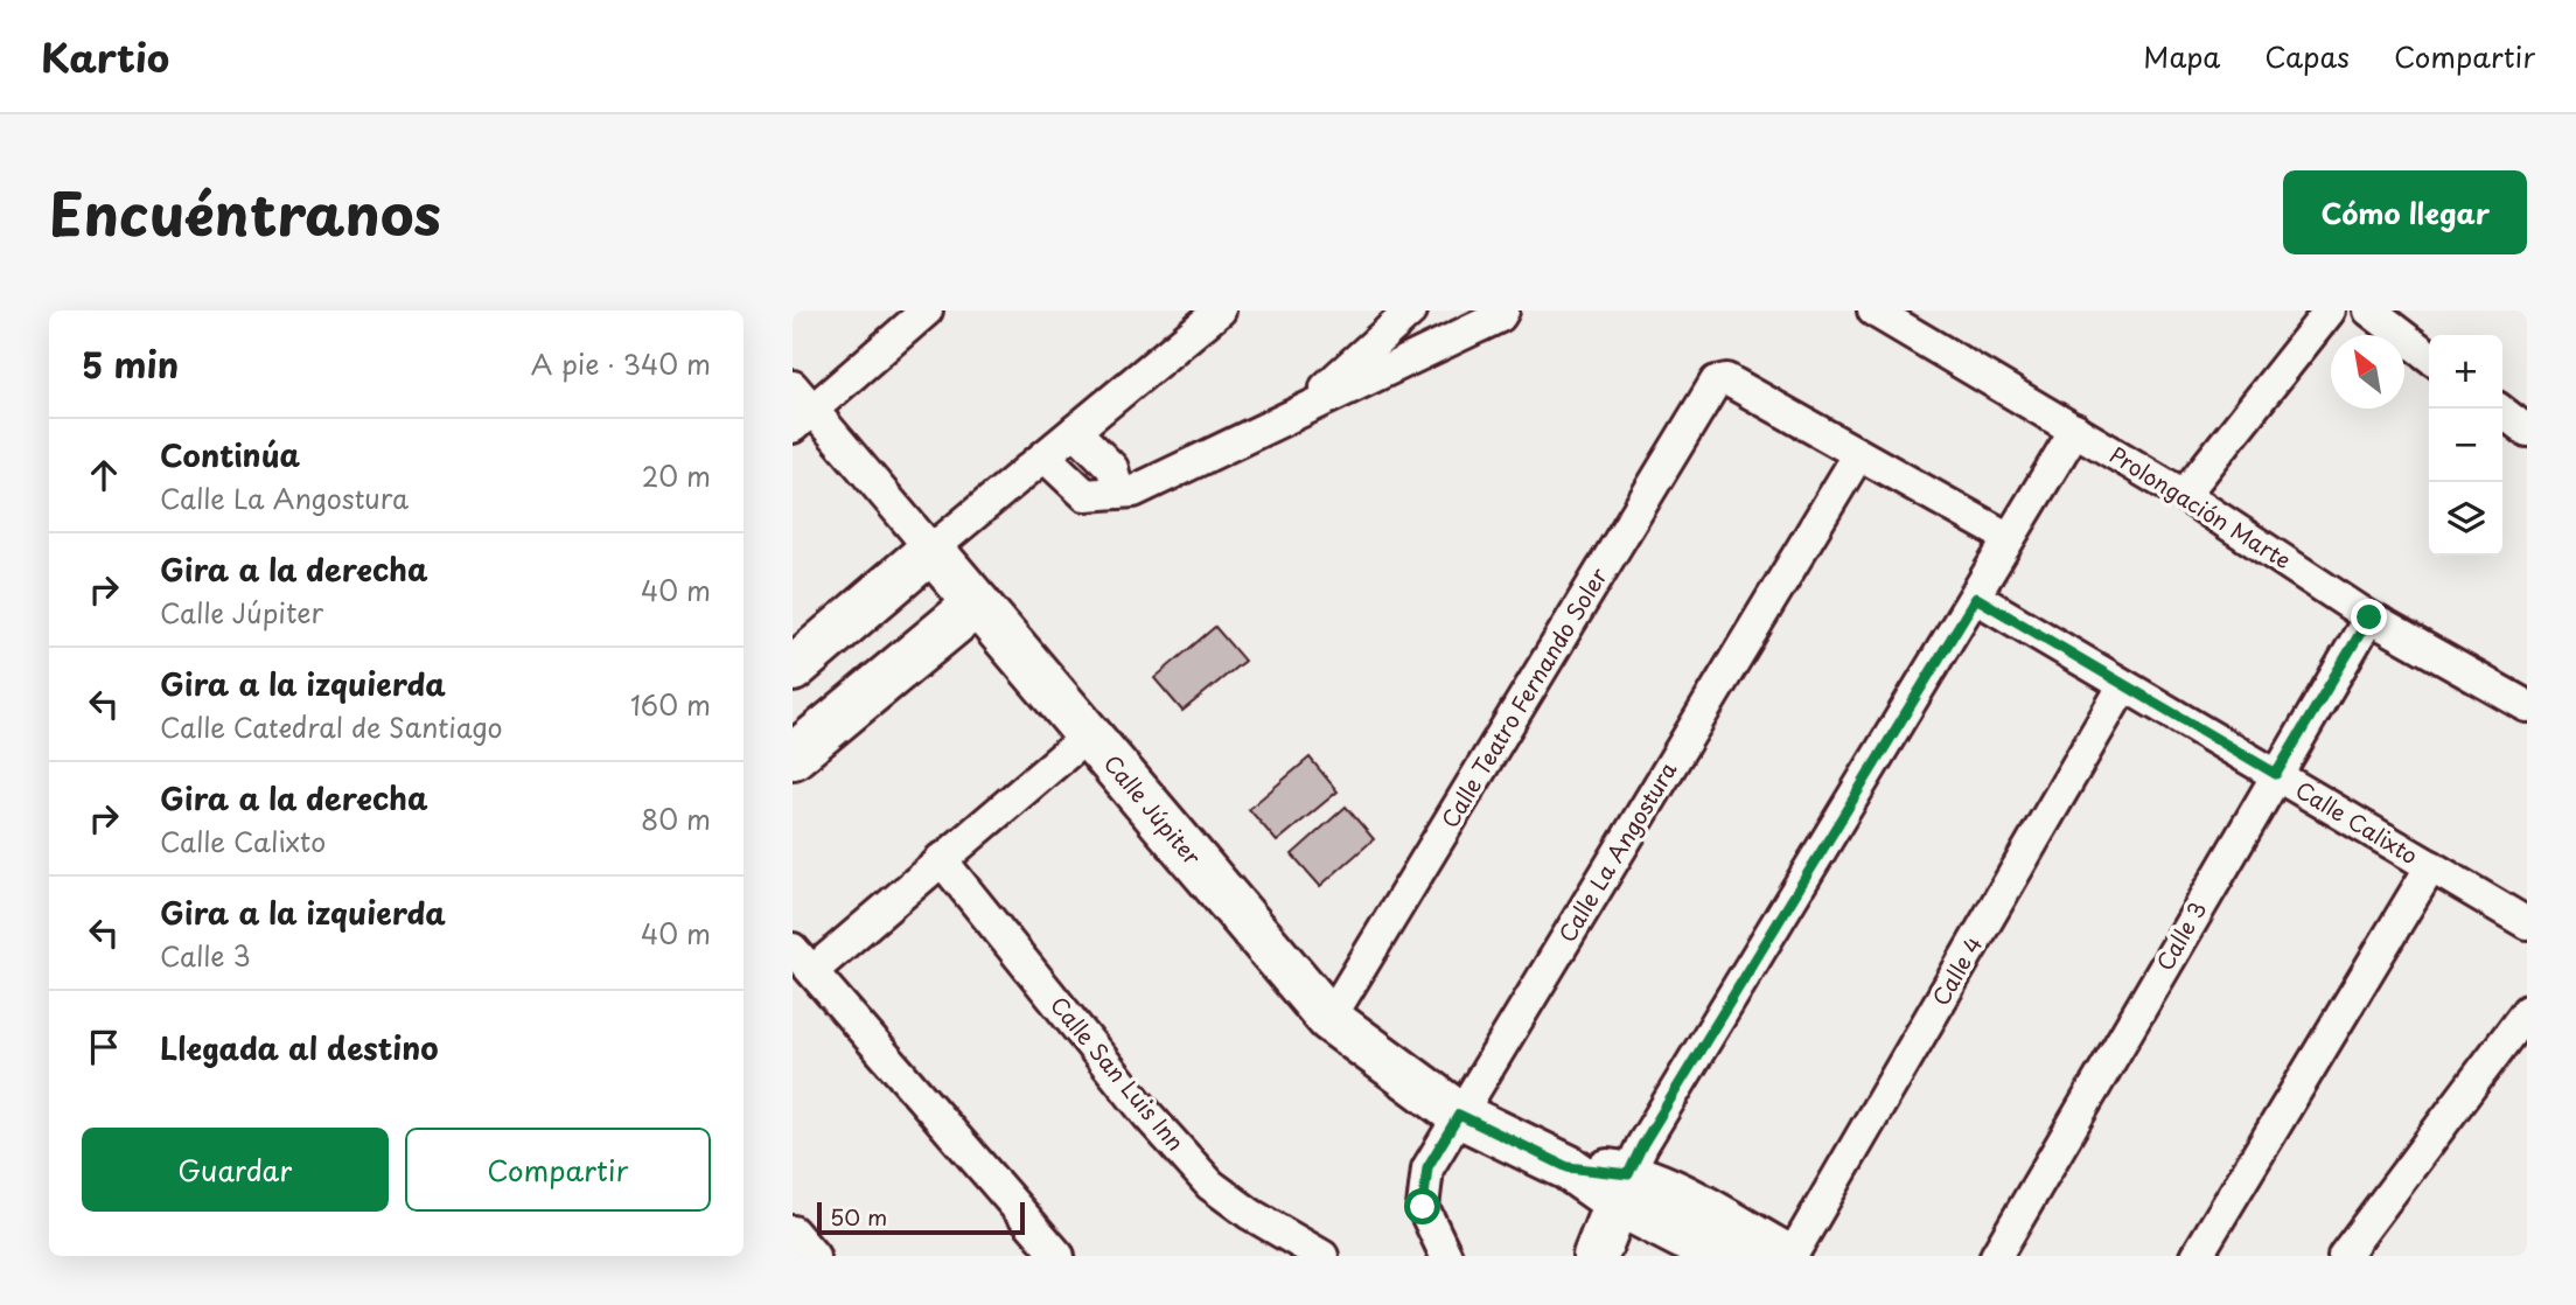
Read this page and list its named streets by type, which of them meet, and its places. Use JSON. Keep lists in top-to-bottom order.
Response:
{
  "streets": {
    "street": [
      "Prolongación Marte",
      "Calle Teatro Fernando Soler",
      "Calle Júpiter",
      "Calle Calixto",
      "Calle La Angostura",
      "Calle 3",
      "Calle 4",
      "Calle San Luis Inn"
    ]
  },
  "crossings": [
    ["Prolongación Marte", "Calle 3"],
    ["Calle Teatro Fernando Soler", "Calle Júpiter"],
    ["Calle Teatro Fernando Soler", "Calle La Angostura"],
    ["Calle Júpiter", "Calle La Angostura"],
    ["Calle Júpiter", "Calle 4"],
    ["Calle Calixto", "Calle 3"],
    ["Calle Calixto", "Calle 4"]
  ],
  "scale_bar": "50 m",
  "north": "top left",
  "page": {
    "header": "Kartio",
    "nav": ["Mapa", "Capas", "Compartir"],
    "title": "Encuéntranos",
    "buttons": [
      "Cómo llegar",
      ["Guardar", "Compartir"]
    ],
    "heading": ["5 min", "A pie · 340 m"],
    "map_buttons": ["+", "−"],
    "list": [
      ["Continúa", "Calle La Angostura", "20 m"],
      ["Gira a la derecha", "Calle Júpiter", "40 m"],
      ["Gira a la izquierda", "Calle Catedral de Santiago", "160 m"],
      ["Gira a la derecha", "Calle Calixto", "80 m"],
      ["Gira a la izquierda", "Calle 3", "40 m"],
      "Llegada al destino"
    ],
    "scale": "50 m"
  }
}
